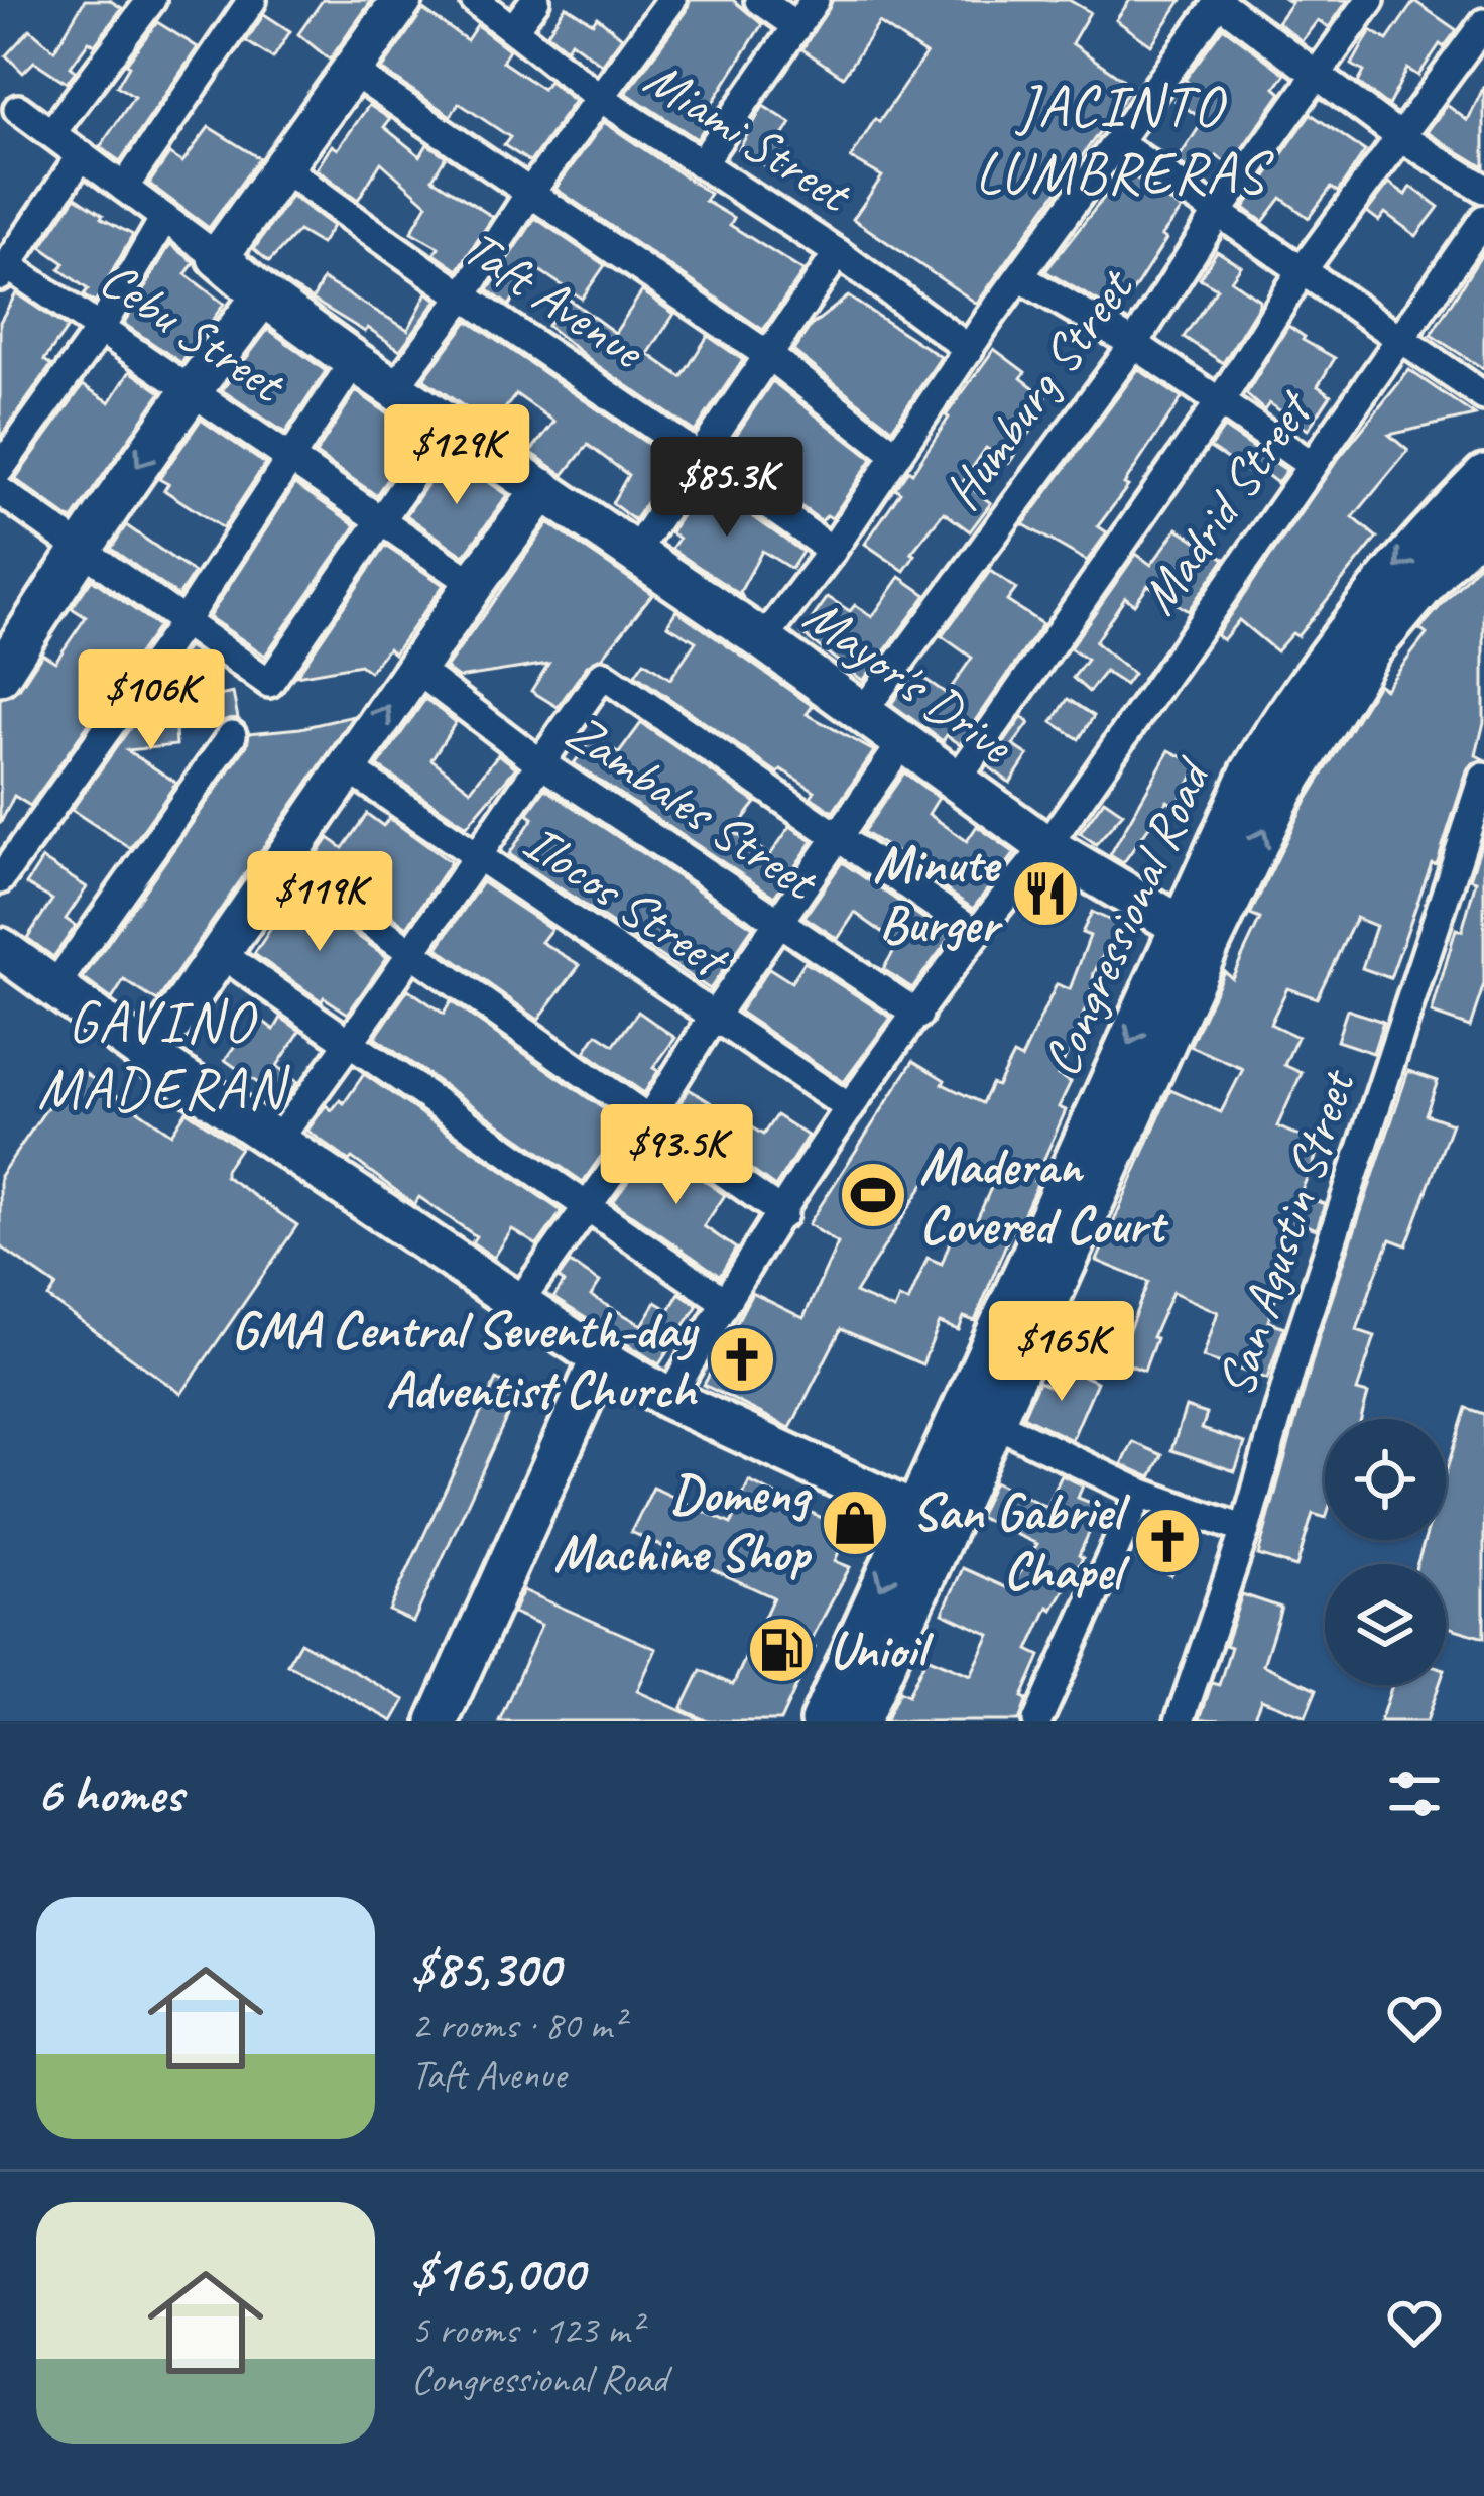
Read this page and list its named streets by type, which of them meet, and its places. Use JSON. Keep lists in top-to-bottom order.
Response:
{
  "streets": {
    "street": [
      "Miami Street",
      "Taft Avenue",
      "Cebu Street",
      "Humburg Street",
      "Madrid Street",
      "Mayor's Drive",
      "Zambales Street",
      "Ilocos Street",
      "Congressional Road",
      "San Agustin Street"
    ]
  },
  "crossings": [
    ["Humburg Street", "Mayor's Drive"],
    ["Madrid Street", "Mayor's Drive"],
    ["Mayor's Drive", "Congressional Road"]
  ],
  "districts": ["JACINTO LUMBRERAS", "GAVINO MADERAN"],
  "places": {
    "restaurant": ["Minute Burger"],
    "sports": ["Maderan Covered Court"],
    "church": ["GMA Central Seventh-day Adventist Church", "San Gabriel Chapel"],
    "shop": ["Domeng Machine Shop"],
    "fuel station": ["Unioil"]
  },
  "page": {
    "price": [
      "$129K",
      "$85.3K",
      "$106K",
      "$119K",
      "$93.5K",
      "$165K"
    ],
    "heading": "6 homes",
    "list": [
      {
        "name": "$85,300",
        "note": "2 rooms · 80 m² · Taft Avenue"
      },
      {
        "name": "$165,000",
        "note": "5 rooms · 123 m² · Congressional Road"
      }
    ]
  }
}
